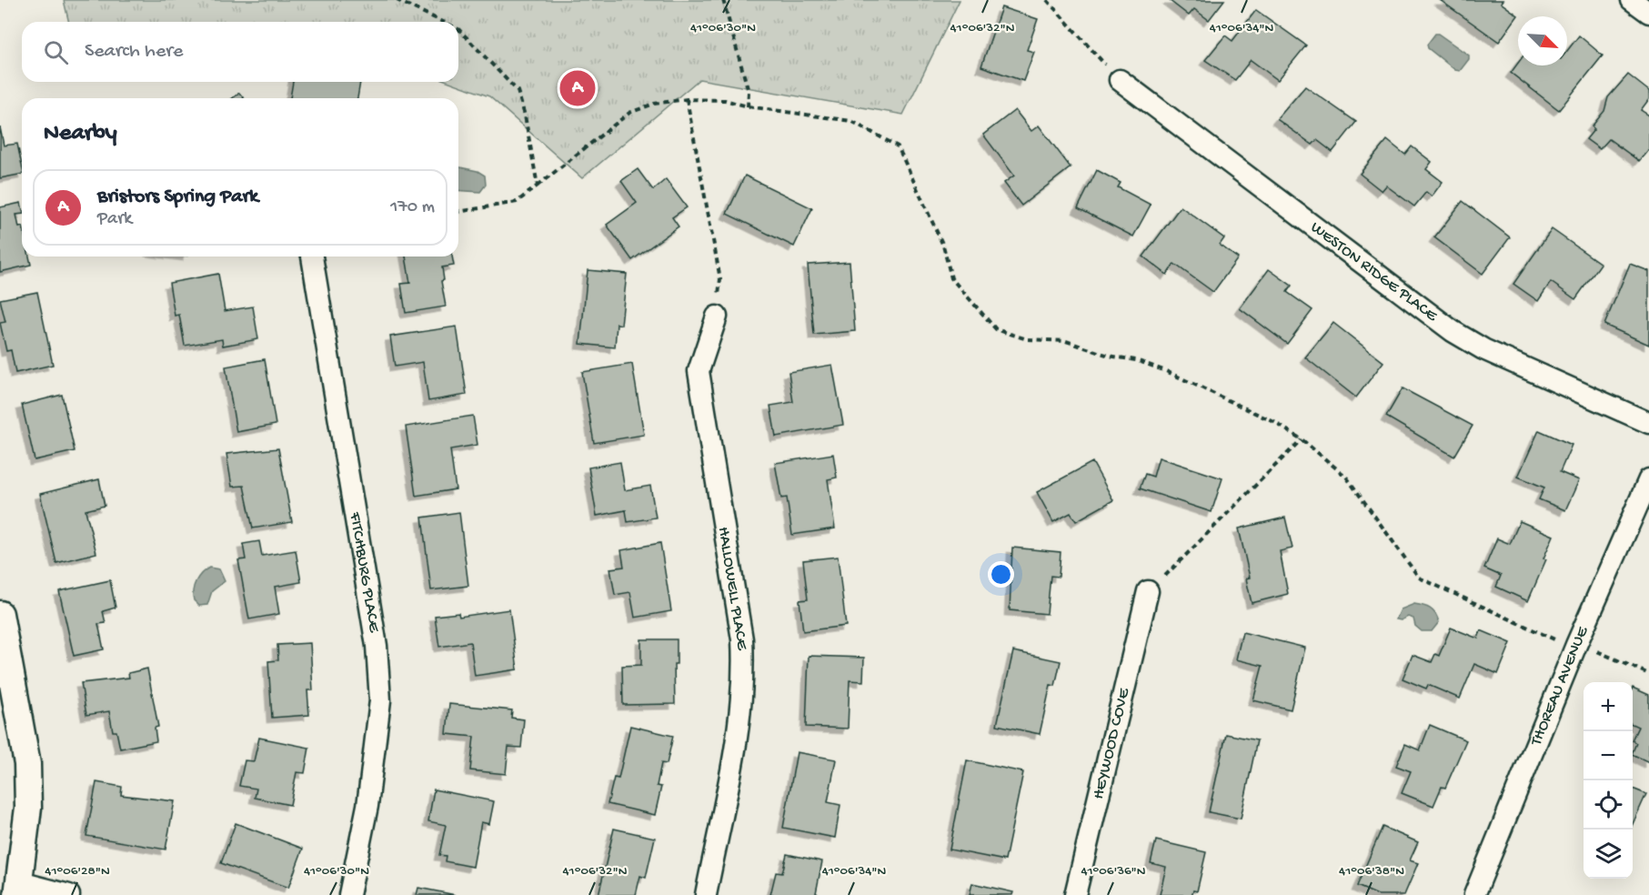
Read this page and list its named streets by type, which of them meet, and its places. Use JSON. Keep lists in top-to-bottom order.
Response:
{
  "streets": {
    "street": [
      "WESTON RIDGE PLACE",
      "FITCHBURG PLACE",
      "HALLOWELL PLACE",
      "THOREAU AVENUE",
      "HEYWOOD COVE"
    ]
  },
  "north": "bottom right",
  "page": {
    "search": "Search here",
    "pins": "A",
    "heading": "Nearby",
    "list": [
      {
        "mark": "A",
        "name": "Bristors Spring Park",
        "note": "Park",
        "value": "170 m"
      }
    ],
    "map_buttons": ["+", "−"]
  },
  "coordinates": [
    "41°06'30\"N",
    "41°06'32\"N",
    "41°06'34\"N",
    "41°06'28\"N",
    "41°06'36\"N",
    "41°06'38\"N"
  ]
}
